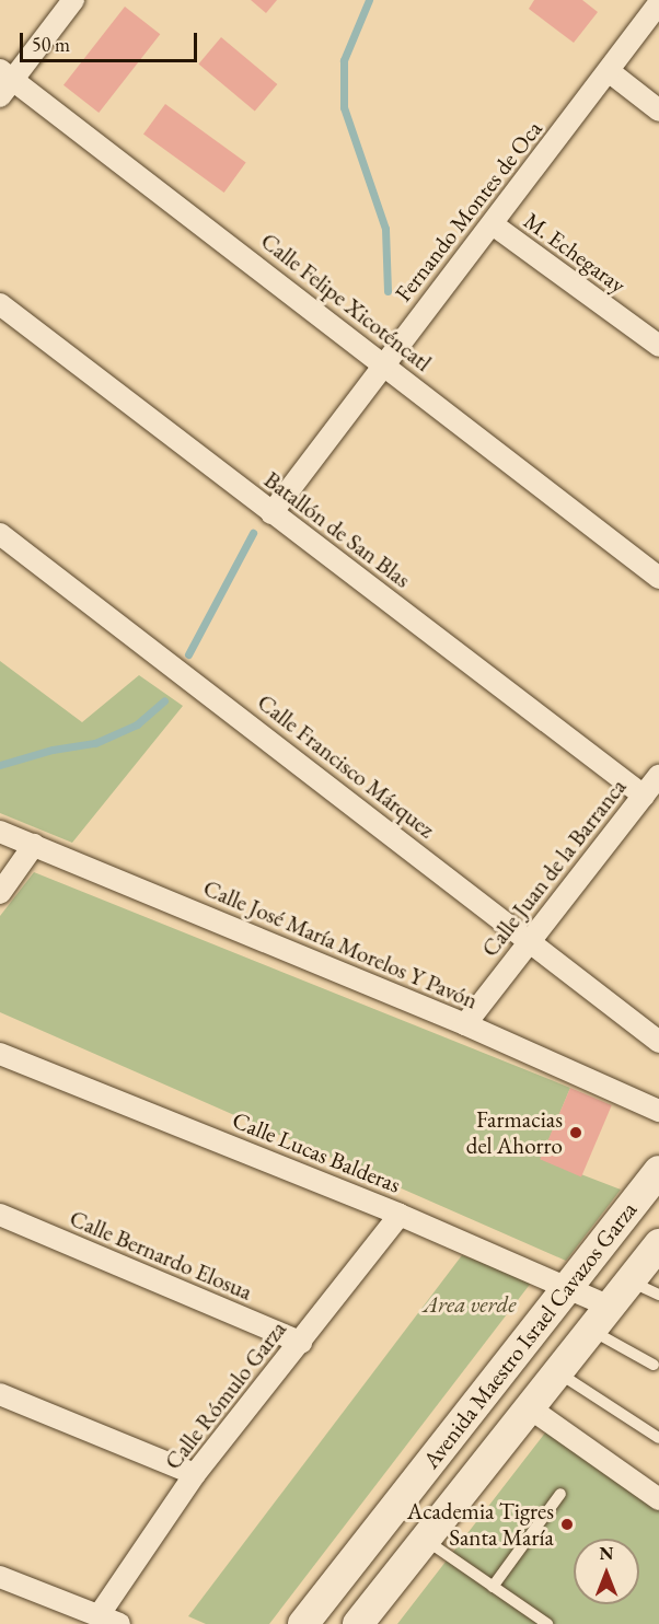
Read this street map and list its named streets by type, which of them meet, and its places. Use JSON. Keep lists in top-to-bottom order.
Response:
{
  "streets": {
    "main road": ["Avenida Maestro Israel Cavazos Garza"],
    "street": [
      "Fernando Montes de Oca",
      "M. Echegaray",
      "Calle Felipe Xicoténcatl",
      "Batallón de San Blas",
      "Calle Francisco Márquez",
      "Calle Juan de la Barranca",
      "Calle José María Morelos Y Pavón",
      "Calle Lucas Balderas",
      "Calle Bernardo Elosua",
      "Calle Rómulo Garza"
    ]
  },
  "crossings": [
    ["Fernando Montes de Oca", "M. Echegaray"],
    ["Fernando Montes de Oca", "Calle Felipe Xicoténcatl"],
    ["Fernando Montes de Oca", "Batallón de San Blas"],
    ["Batallón de San Blas", "Calle Juan de la Barranca"],
    ["Calle Francisco Márquez", "Calle Juan de la Barranca"],
    ["Calle Juan de la Barranca", "Calle José María Morelos Y Pavón"],
    ["Calle Lucas Balderas", "Avenida Maestro Israel Cavazos Garza"],
    ["Calle Lucas Balderas", "Calle Rómulo Garza"],
    ["Calle Bernardo Elosua", "Calle Rómulo Garza"]
  ],
  "parks": ["Area verde"],
  "places": ["Farmacias del Ahorro", "Academia Tigres Santa María"],
  "scale_bar": "50 m",
  "north": "top"
}
